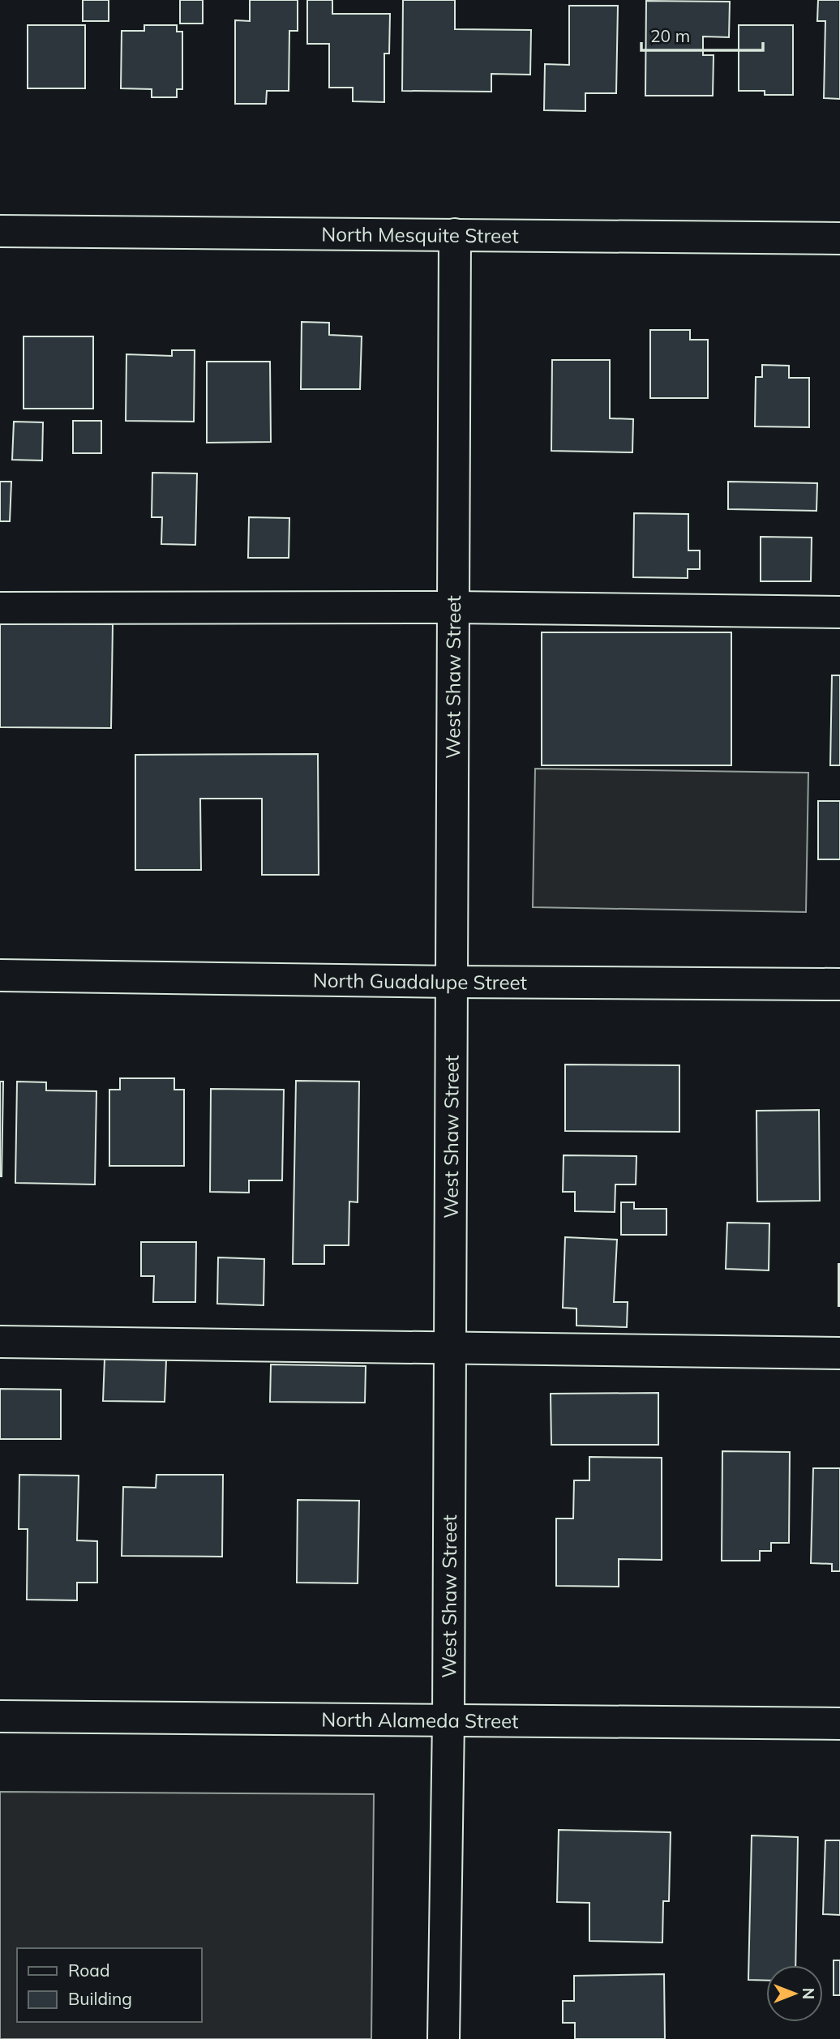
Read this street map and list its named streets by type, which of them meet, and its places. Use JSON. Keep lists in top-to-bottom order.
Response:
{
  "streets": {
    "street": [
      "North Mesquite Street",
      "West Shaw Street",
      "North Guadalupe Street",
      "North Alameda Street"
    ]
  },
  "crossings": [
    ["North Mesquite Street", "West Shaw Street"],
    ["West Shaw Street", "North Guadalupe Street"],
    ["West Shaw Street", "North Alameda Street"]
  ],
  "legend": ["Road", "Building"],
  "scale_bar": "20 m",
  "north": "right"
}
